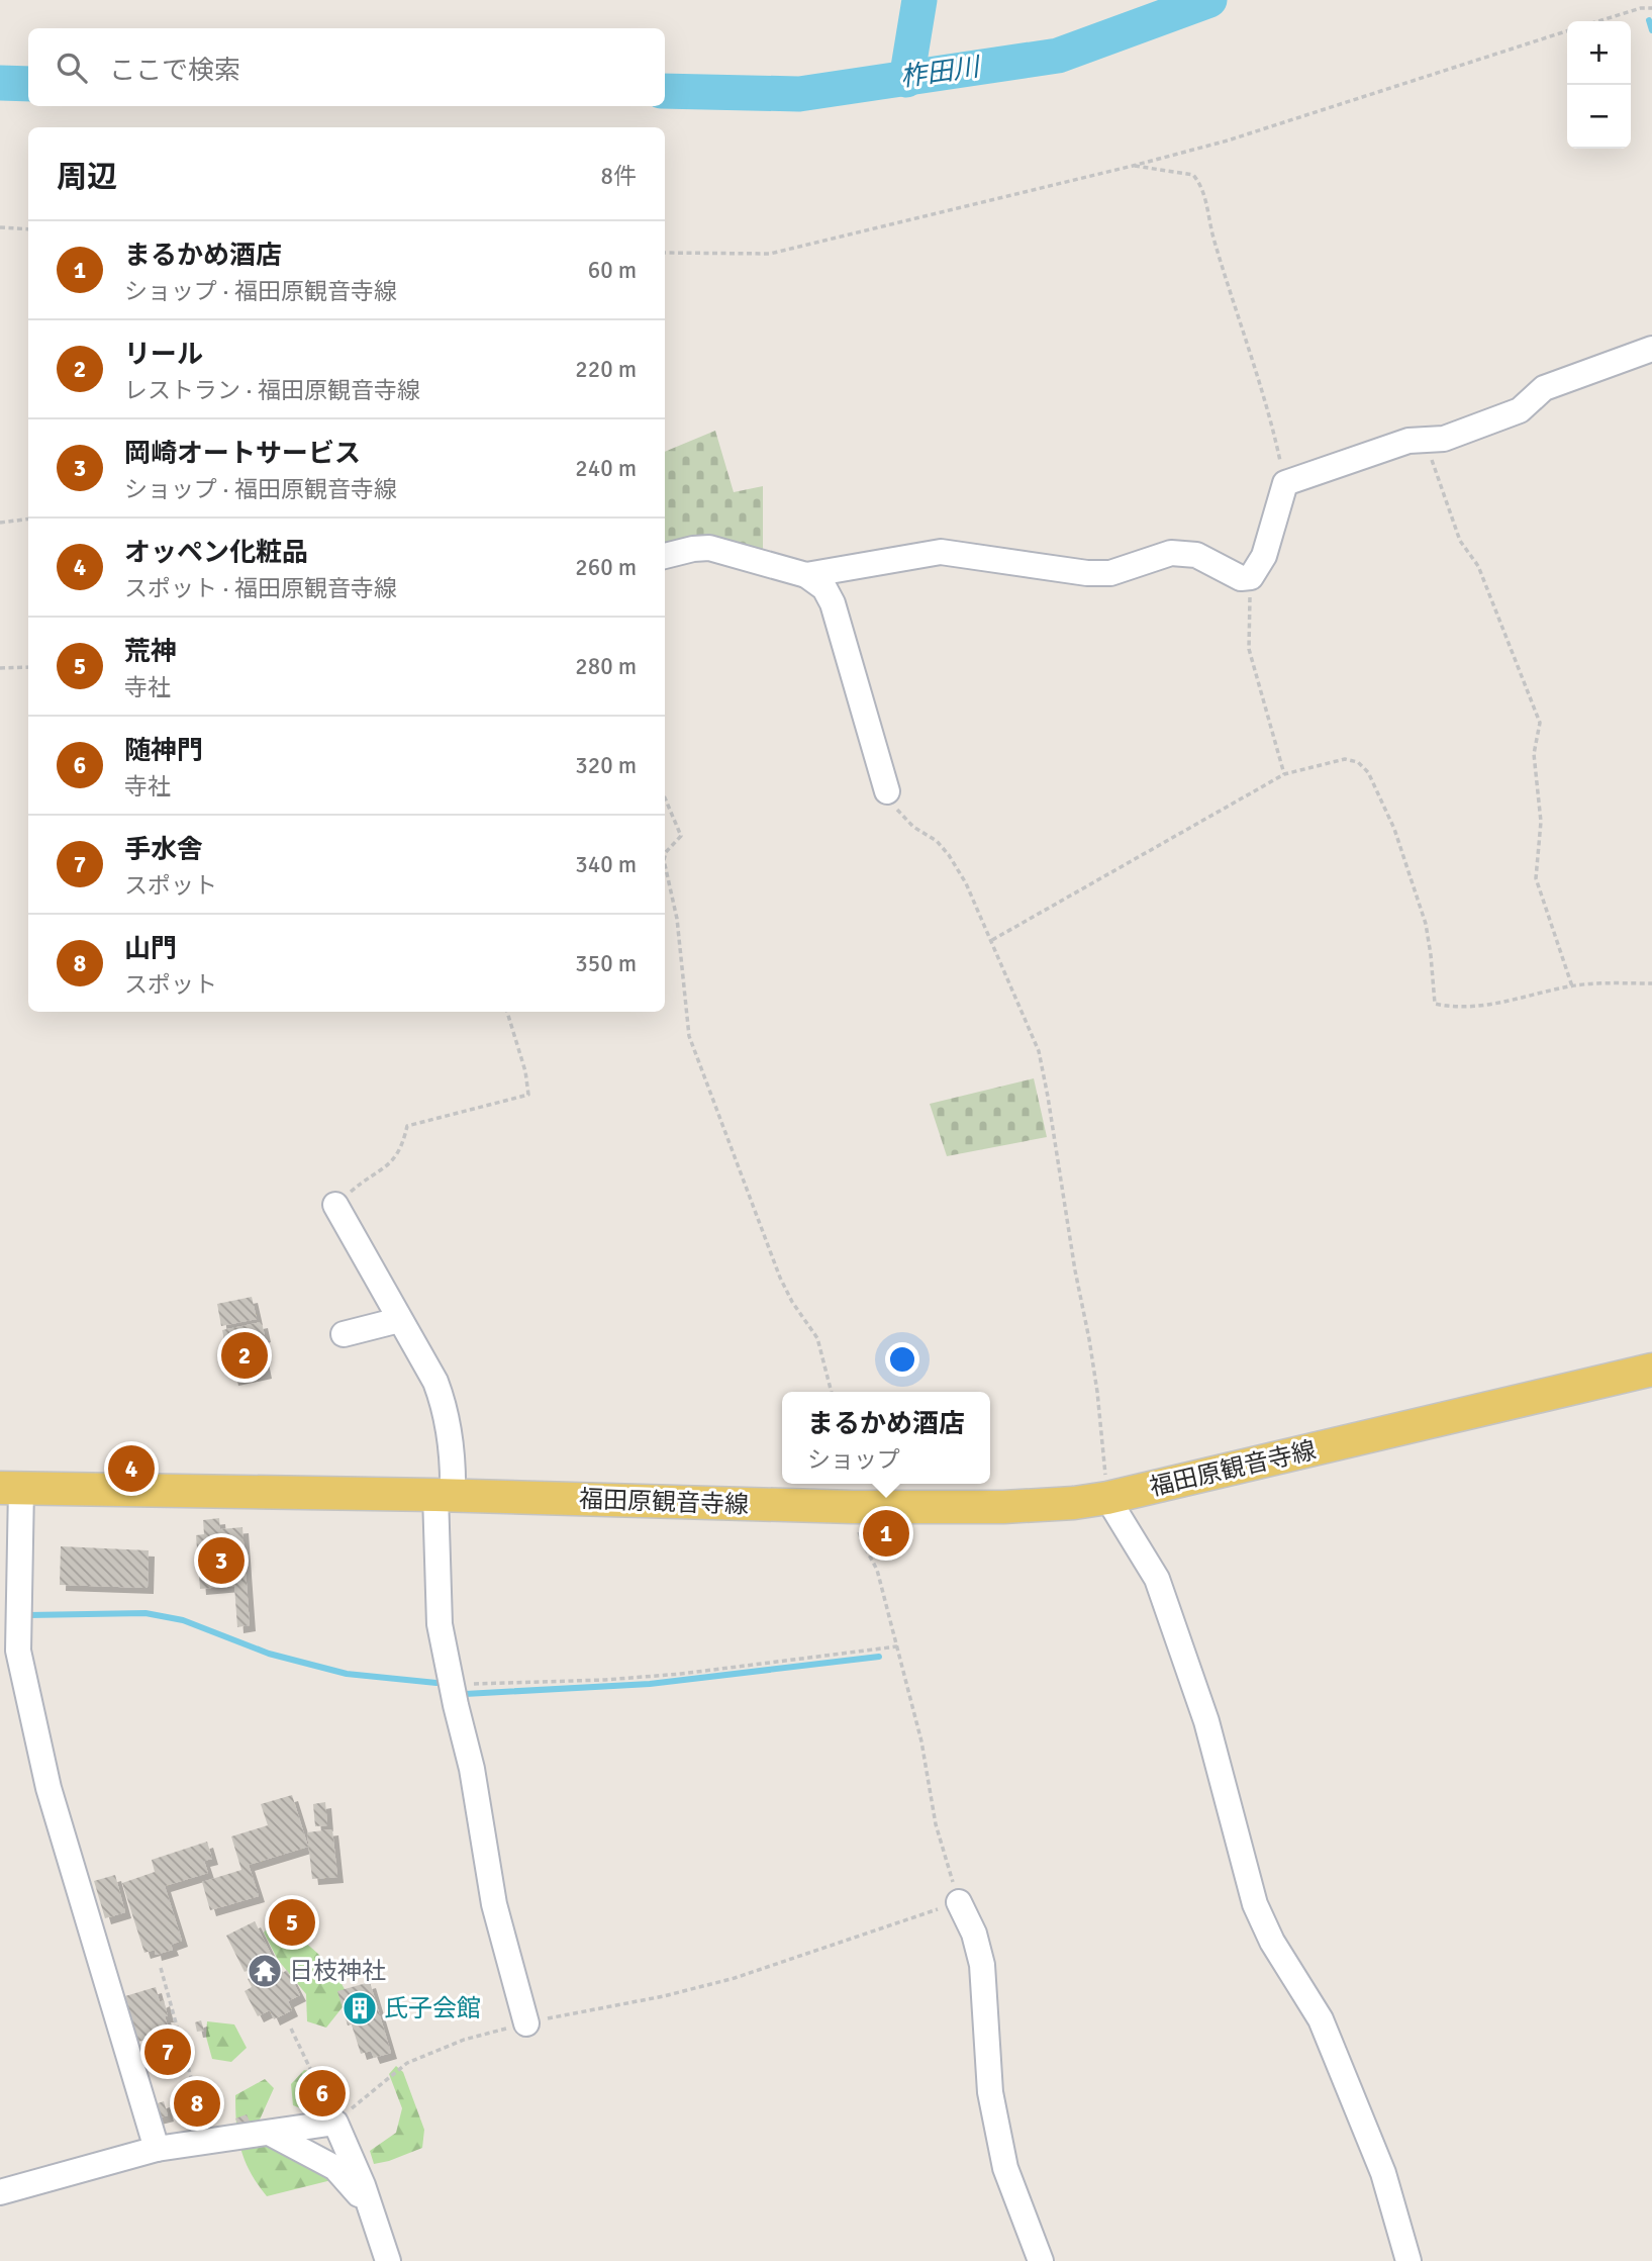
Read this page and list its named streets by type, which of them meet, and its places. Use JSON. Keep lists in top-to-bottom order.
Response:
{
  "streets": {
    "main road": ["福田原観音寺線"]
  },
  "water": ["柞田川"],
  "places": {
    "temple": ["日枝神社"],
    "building": ["氏子会館"]
  },
  "page": {
    "map_buttons": ["+", "−"],
    "search": "ここで検索",
    "heading": ["周辺", "8件"],
    "list": [
      {
        "mark": "1",
        "name": "まるかめ酒店",
        "note": "ショップ · 福田原観音寺線",
        "value": "60 m"
      },
      {
        "mark": "2",
        "name": "リール",
        "note": "レストラン · 福田原観音寺線",
        "value": "220 m"
      },
      {
        "mark": "3",
        "name": "岡崎オートサービス",
        "note": "ショップ · 福田原観音寺線",
        "value": "240 m"
      },
      {
        "mark": "4",
        "name": "オッペン化粧品",
        "note": "スポット · 福田原観音寺線",
        "value": "260 m"
      },
      {
        "mark": "5",
        "name": "荒神",
        "note": "寺社",
        "value": "280 m"
      },
      {
        "mark": "6",
        "name": "随神門",
        "note": "寺社",
        "value": "320 m"
      },
      {
        "mark": "7",
        "name": "手水舎",
        "note": "スポット",
        "value": "340 m"
      },
      {
        "mark": "8",
        "name": "山門",
        "note": "スポット",
        "value": "350 m"
      }
    ],
    "pins": [
      "2",
      "4",
      "1",
      "3",
      "5",
      "7",
      "6",
      "8"
    ],
    "popup": ["まるかめ酒店", "ショップ"]
  }
}
